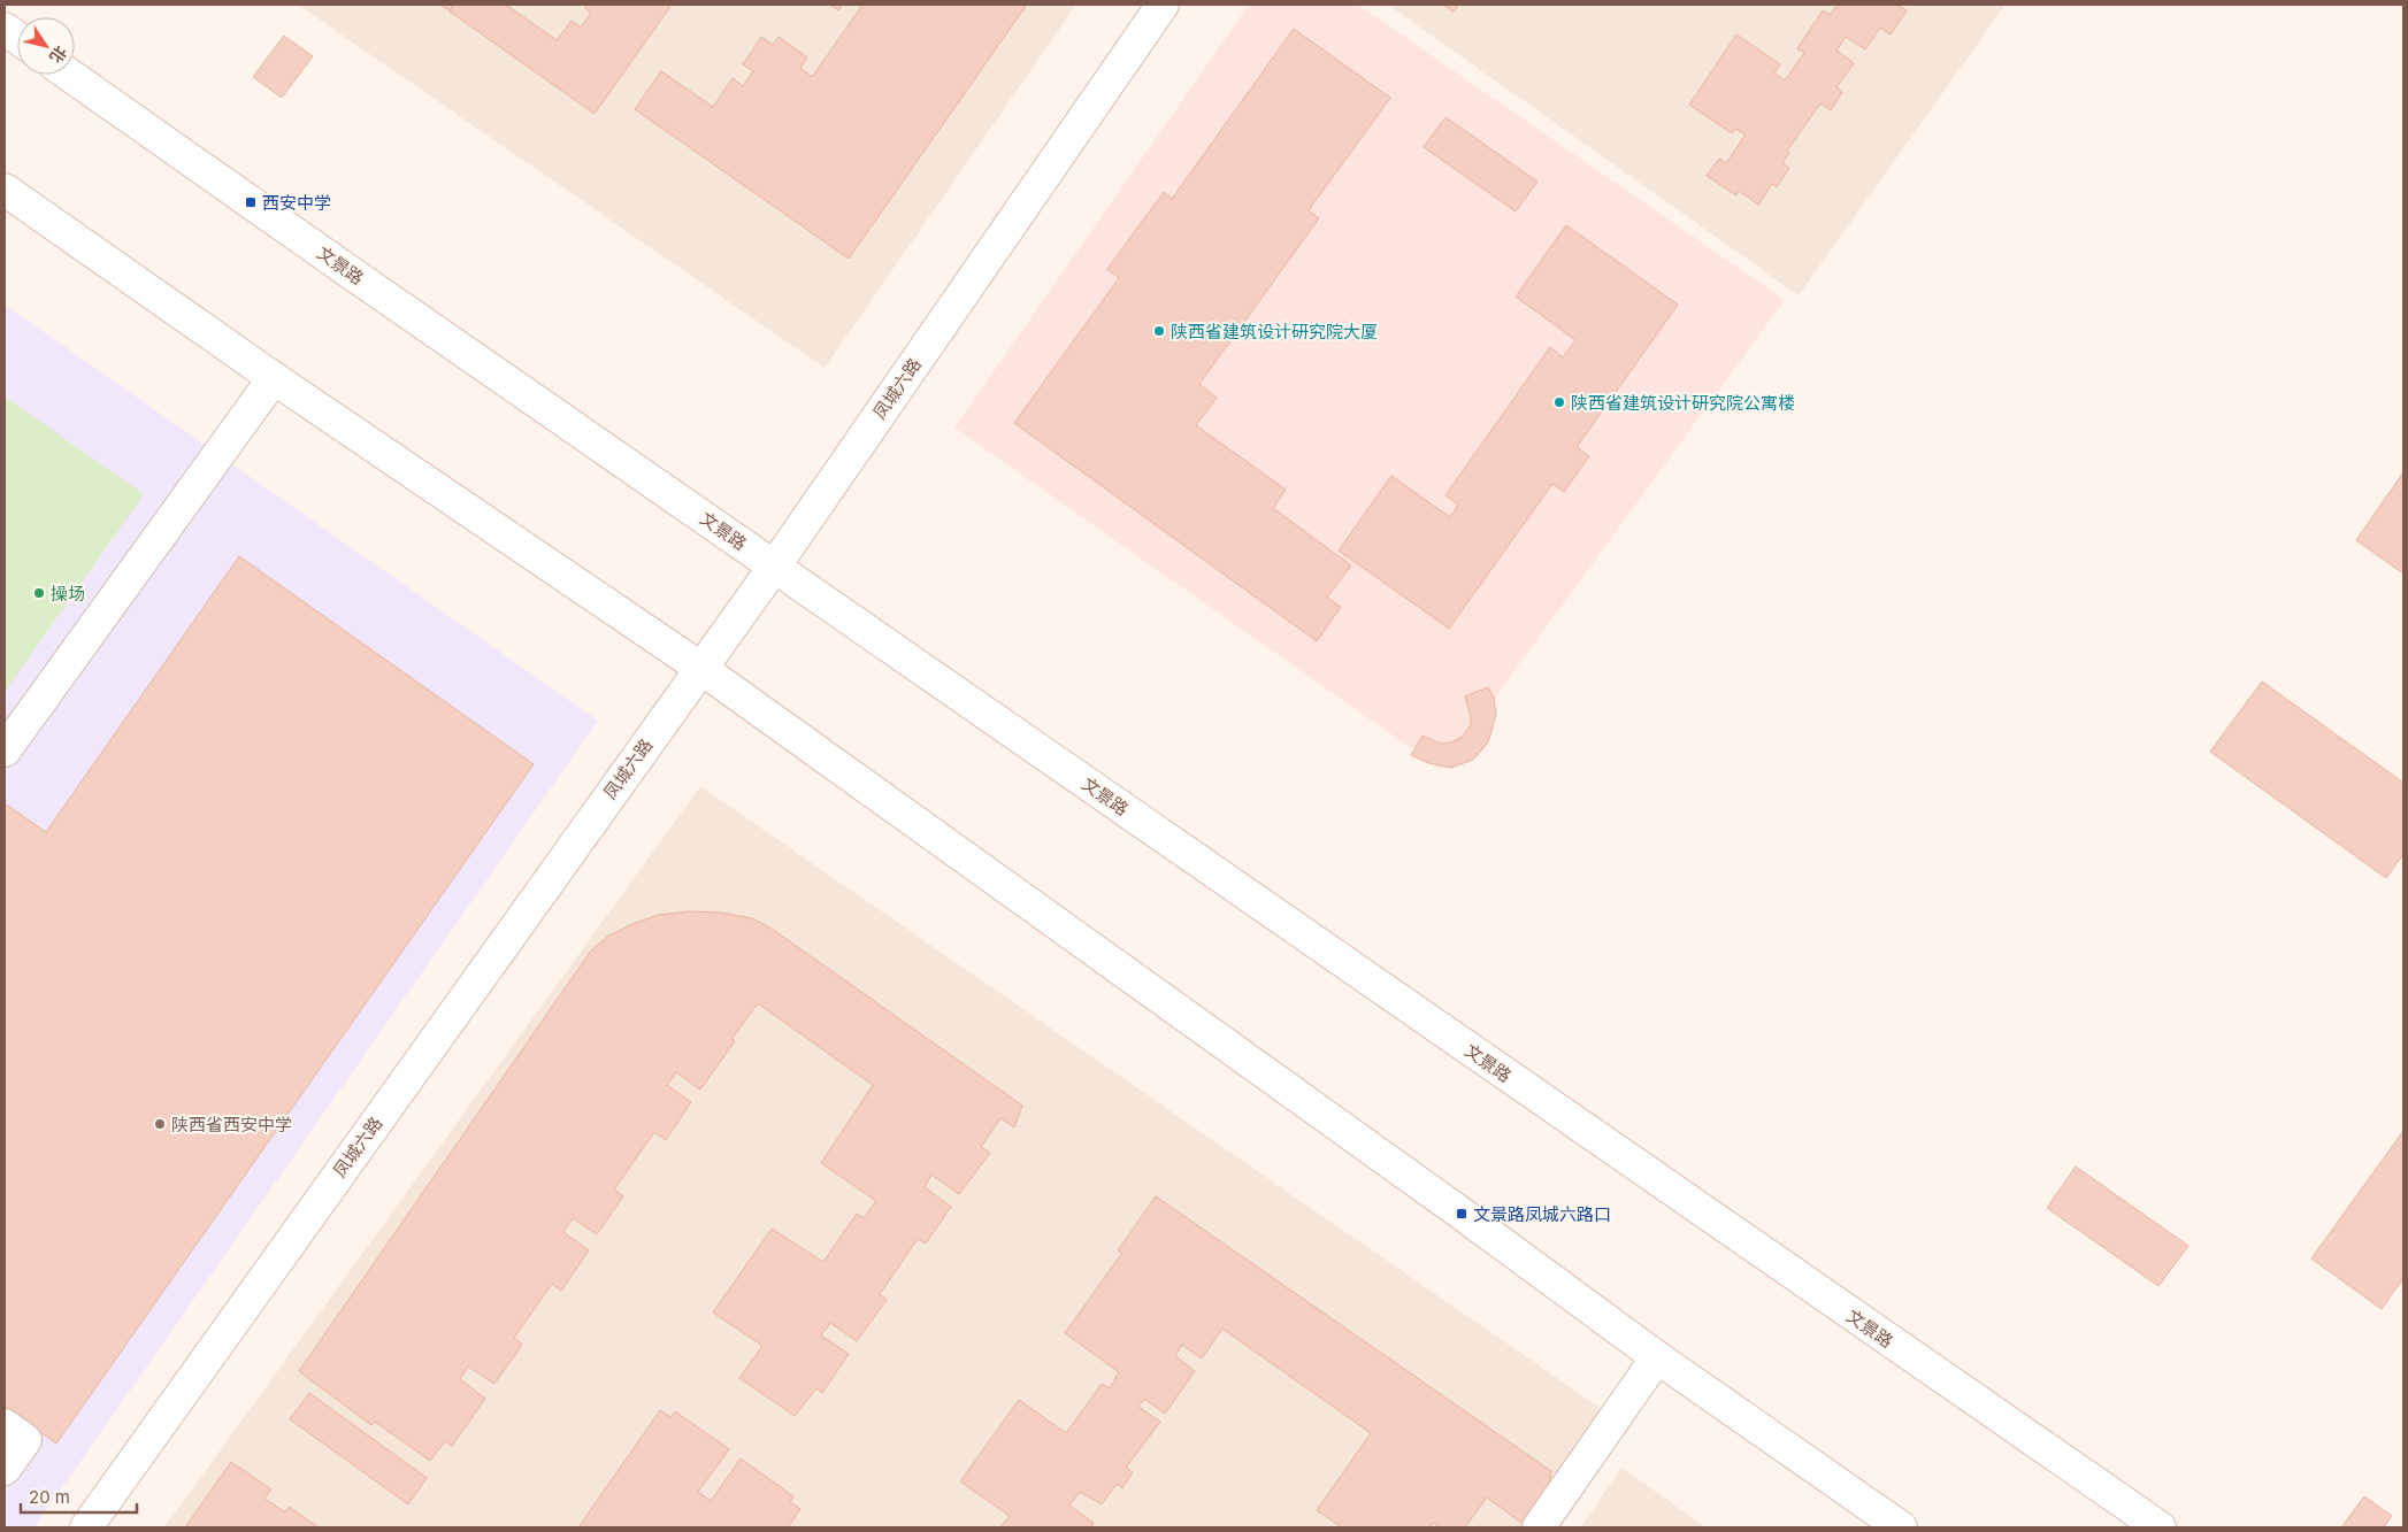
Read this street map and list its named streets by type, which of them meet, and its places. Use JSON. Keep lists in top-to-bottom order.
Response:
{
  "streets": {
    "main road": ["文景路", "凤城六路"]
  },
  "crossings": [
    ["文景路", "凤城六路"]
  ],
  "places": {
    "transit": ["西安中学", "文景路凤城六路口"],
    "other": [
      "陕西省建筑设计研究院大厦",
      "陕西省建筑设计研究院公寓楼",
      "操场",
      "陕西省西安中学"
    ]
  },
  "scale_bar": "20 m",
  "north": "bottom right"
}
